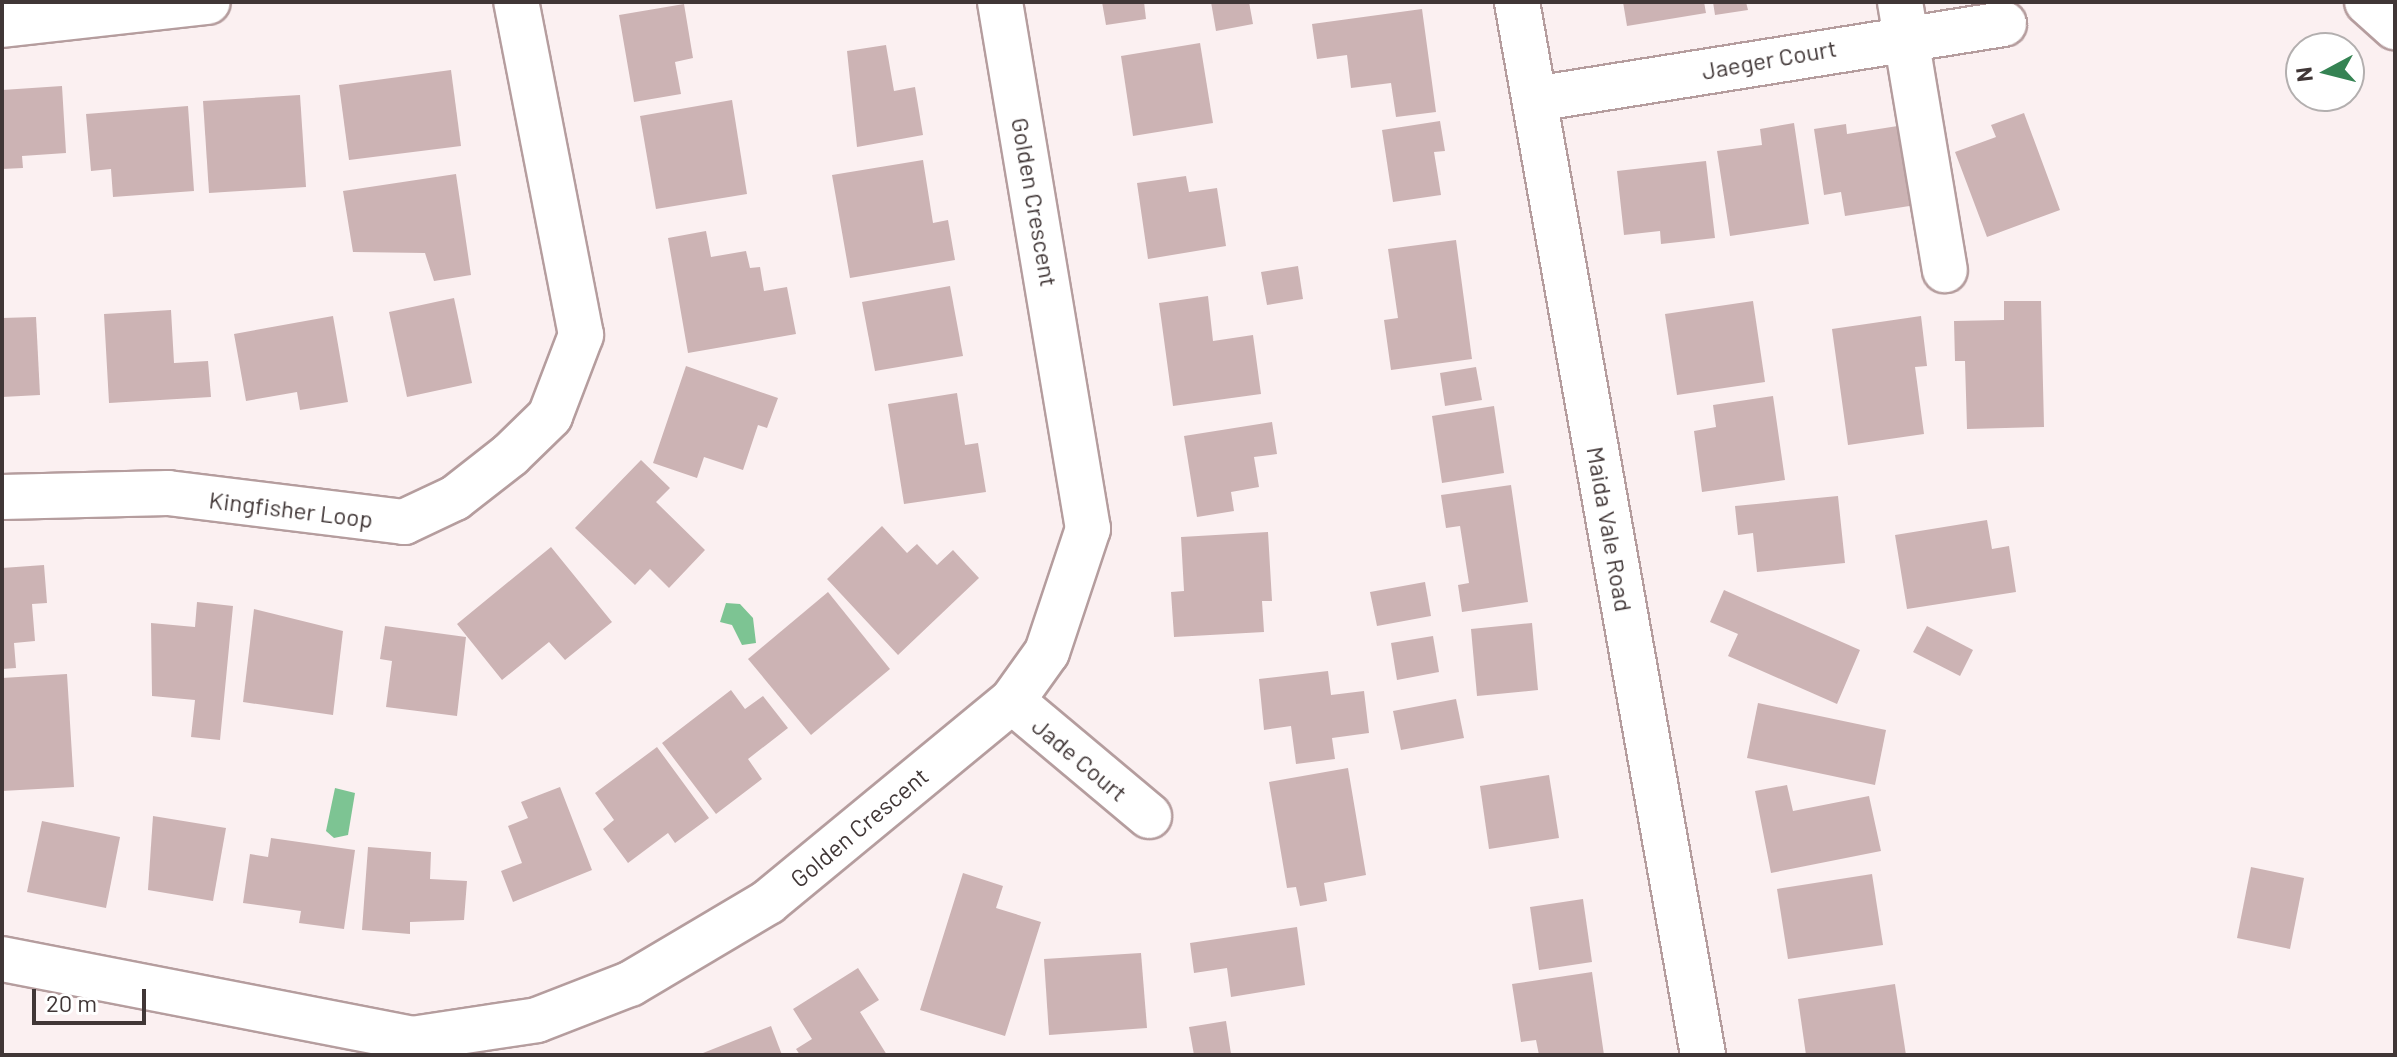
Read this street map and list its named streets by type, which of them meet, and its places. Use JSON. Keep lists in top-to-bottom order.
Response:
{
  "streets": {
    "street": [
      "Jaeger Court",
      "Golden Crescent",
      "Kingfisher Loop",
      "Maida Vale Road",
      "Jade Court"
    ]
  },
  "crossings": [
    ["Jaeger Court", "Maida Vale Road"],
    ["Golden Crescent", "Jade Court"]
  ],
  "scale_bar": "20 m",
  "north": "left"
}
